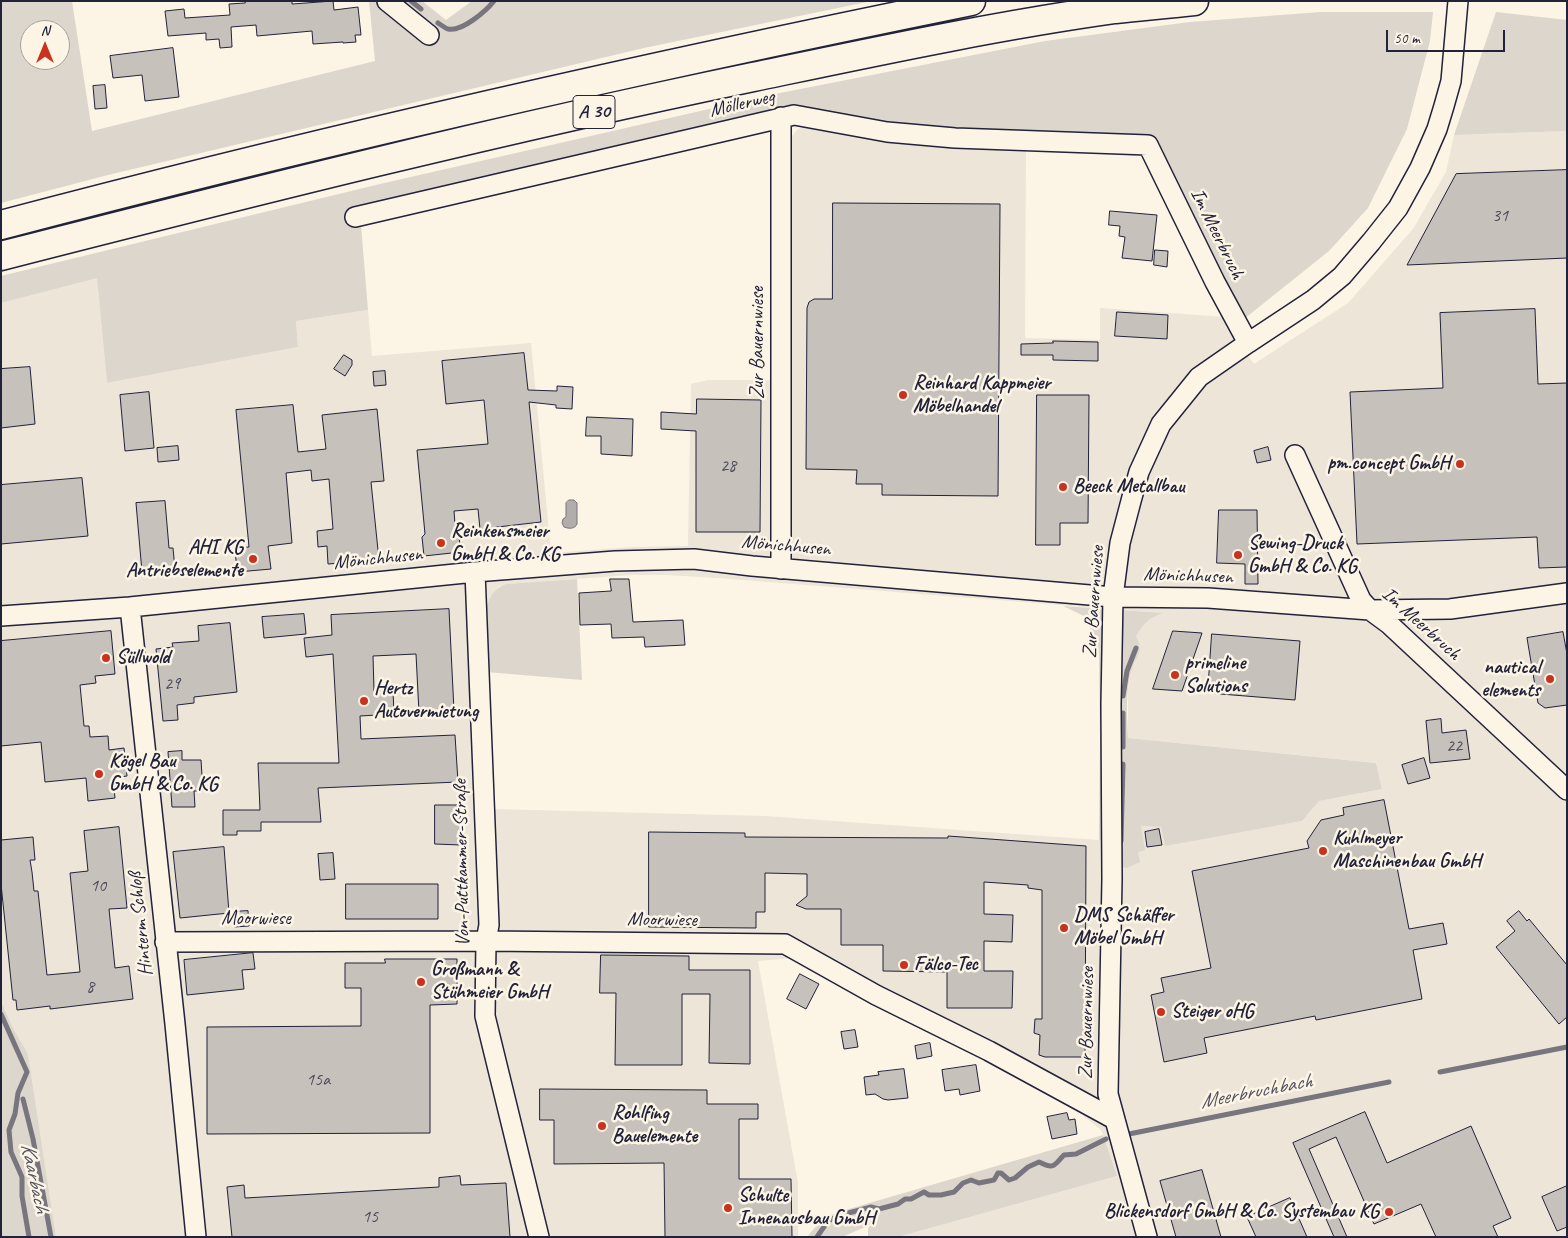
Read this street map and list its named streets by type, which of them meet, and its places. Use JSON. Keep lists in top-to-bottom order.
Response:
{
  "streets": {
    "highway": ["A 30"],
    "street": [
      "Möllerweg",
      "Im Meerbruch",
      "Zur Bauernwiese",
      "Mönichhusen",
      "Von-Puttkammer-Straße",
      "Moorwiese",
      "Hinterm Schloß"
    ]
  },
  "crossings": [
    ["Möllerweg", "Im Meerbruch"],
    ["Möllerweg", "Zur Bauernwiese"],
    ["Im Meerbruch", "Zur Bauernwiese"],
    ["Im Meerbruch", "Mönichhusen"],
    ["Zur Bauernwiese", "Mönichhusen"],
    ["Zur Bauernwiese", "Moorwiese"],
    ["Mönichhusen", "Von-Puttkammer-Straße"],
    ["Mönichhusen", "Hinterm Schloß"],
    ["Von-Puttkammer-Straße", "Moorwiese"],
    ["Moorwiese", "Hinterm Schloß"]
  ],
  "water": ["Meerbruchbach", "Kaarbach"],
  "places": [
    "Reinhard Kappmeier Möbelhandel",
    "pm.concept GmbH",
    "Beeck Metallbau",
    "Reinkensmeier GmbH & Co. KG",
    "Sewing-Druck GmbH & Co. KG",
    "AHI KG Antriebselemente",
    "Süllwold",
    "primeline Solutions",
    "nautical elements",
    "Hertz Autovermietung",
    "Kögel Bau GmbH & Co. KG",
    "Kuhlmeyer Maschinenbau GmbH",
    "DMS Schäffer Möbel GmbH",
    "Fälco-Tec",
    "Großmann & Stühmeier GmbH",
    "Steiger oHG",
    "Rohlfing Bauelemente",
    "Schulte Innenausbau GmbH",
    "Blickensdorf GmbH & Co. Systembau KG"
  ],
  "house_numbers": [
    "31",
    "28",
    "29",
    "22",
    "10",
    "8",
    "15a",
    "15"
  ],
  "scale_bar": "50 m",
  "north": "top"
}
